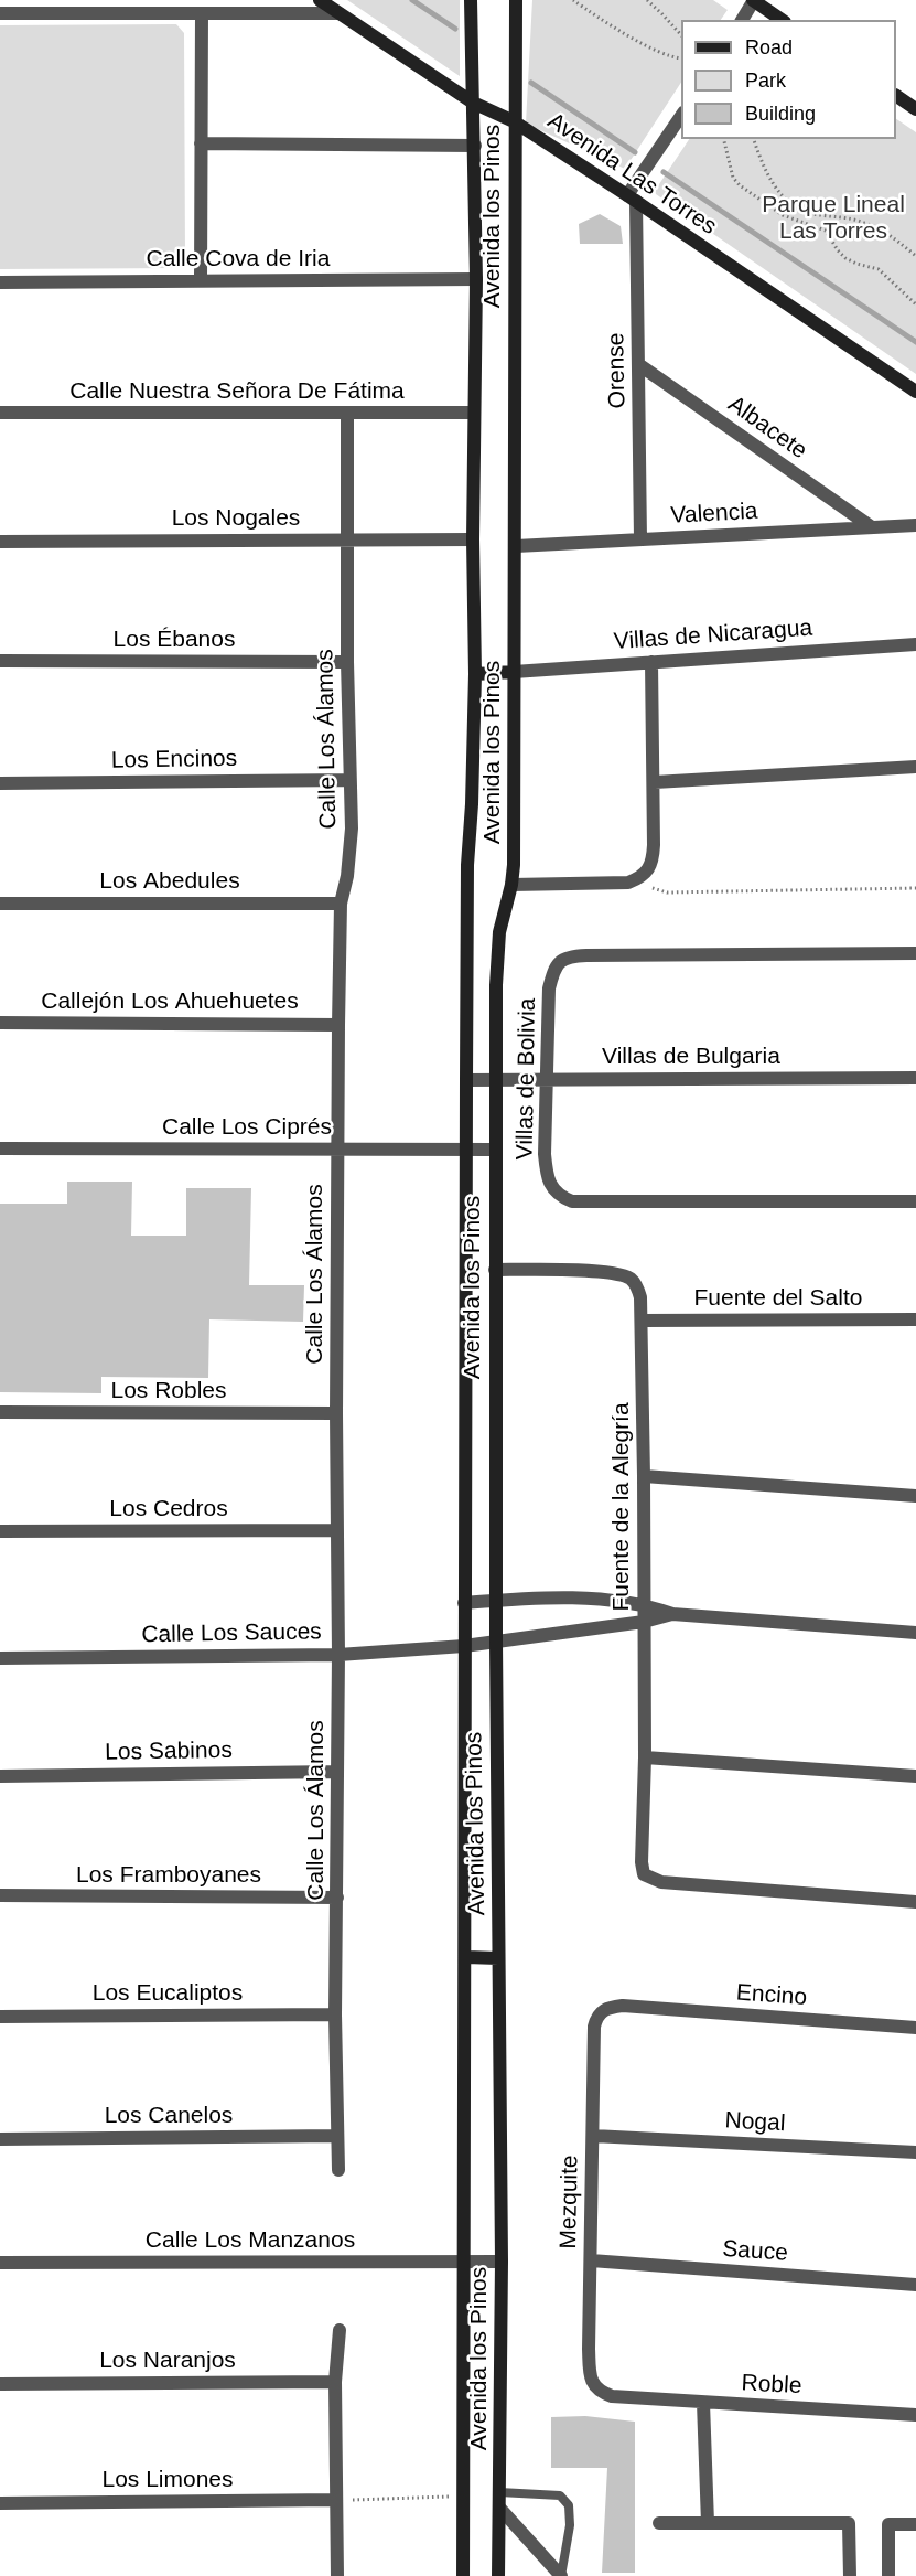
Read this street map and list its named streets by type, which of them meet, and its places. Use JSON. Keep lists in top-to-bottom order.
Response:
{
  "streets": {
    "street": [
      "Avenida Las Torres",
      "Avenida los Pinos",
      "Calle Cova de Iria",
      "Orense",
      "Calle Nuestra Señora De Fátima",
      "Albacete",
      "Valencia",
      "Los Nogales",
      "Villas de Nicaragua",
      "Los Ébanos",
      "Calle Los Álamos",
      "Los Encinos",
      "Los Abedules",
      "Callejón Los Ahuehuetes",
      "Villas de Bulgaria",
      "Villas de Bolivia",
      "Calle Los Ciprés",
      "Fuente del Salto",
      "Los Robles",
      "Fuente de la Alegría",
      "Los Cedros",
      "Calle Los Sauces",
      "Los Sabinos",
      "Los Framboyanes",
      "Los Eucaliptos",
      "Encino",
      "Los Canelos",
      "Nogal",
      "Mezquite",
      "Calle Los Manzanos",
      "Sauce",
      "Los Naranjos",
      "Roble",
      "Los Limones"
    ]
  },
  "crossings": [
    ["Avenida Las Torres", "Avenida los Pinos"],
    ["Avenida Las Torres", "Orense"],
    ["Avenida los Pinos", "Calle Cova de Iria"],
    ["Avenida los Pinos", "Calle Nuestra Señora De Fátima"],
    ["Avenida los Pinos", "Valencia"],
    ["Avenida los Pinos", "Los Nogales"],
    ["Avenida los Pinos", "Villas de Nicaragua"],
    ["Avenida los Pinos", "Villas de Bulgaria"],
    ["Avenida los Pinos", "Calle Los Ciprés"],
    ["Avenida los Pinos", "Fuente de la Alegría"],
    ["Avenida los Pinos", "Calle Los Sauces"],
    ["Avenida los Pinos", "Calle Los Manzanos"],
    ["Orense", "Albacete"],
    ["Orense", "Valencia"],
    ["Calle Nuestra Señora De Fátima", "Calle Los Álamos"],
    ["Albacete", "Valencia"],
    ["Los Nogales", "Calle Los Álamos"],
    ["Los Ébanos", "Calle Los Álamos"],
    ["Calle Los Álamos", "Los Encinos"],
    ["Calle Los Álamos", "Los Abedules"],
    ["Calle Los Álamos", "Callejón Los Ahuehuetes"],
    ["Calle Los Álamos", "Calle Los Ciprés"],
    ["Calle Los Álamos", "Los Robles"],
    ["Calle Los Álamos", "Los Cedros"],
    ["Calle Los Álamos", "Calle Los Sauces"],
    ["Calle Los Álamos", "Los Sabinos"],
    ["Calle Los Álamos", "Los Framboyanes"],
    ["Calle Los Álamos", "Los Eucaliptos"],
    ["Calle Los Álamos", "Los Canelos"],
    ["Villas de Bulgaria", "Villas de Bolivia"],
    ["Fuente del Salto", "Fuente de la Alegría"],
    ["Fuente de la Alegría", "Calle Los Sauces"],
    ["Encino", "Mezquite"],
    ["Nogal", "Mezquite"],
    ["Mezquite", "Sauce"],
    ["Mezquite", "Roble"]
  ],
  "parks": ["Parque Lineal Las Torres"],
  "legend": ["Road", "Park", "Building"]
}
